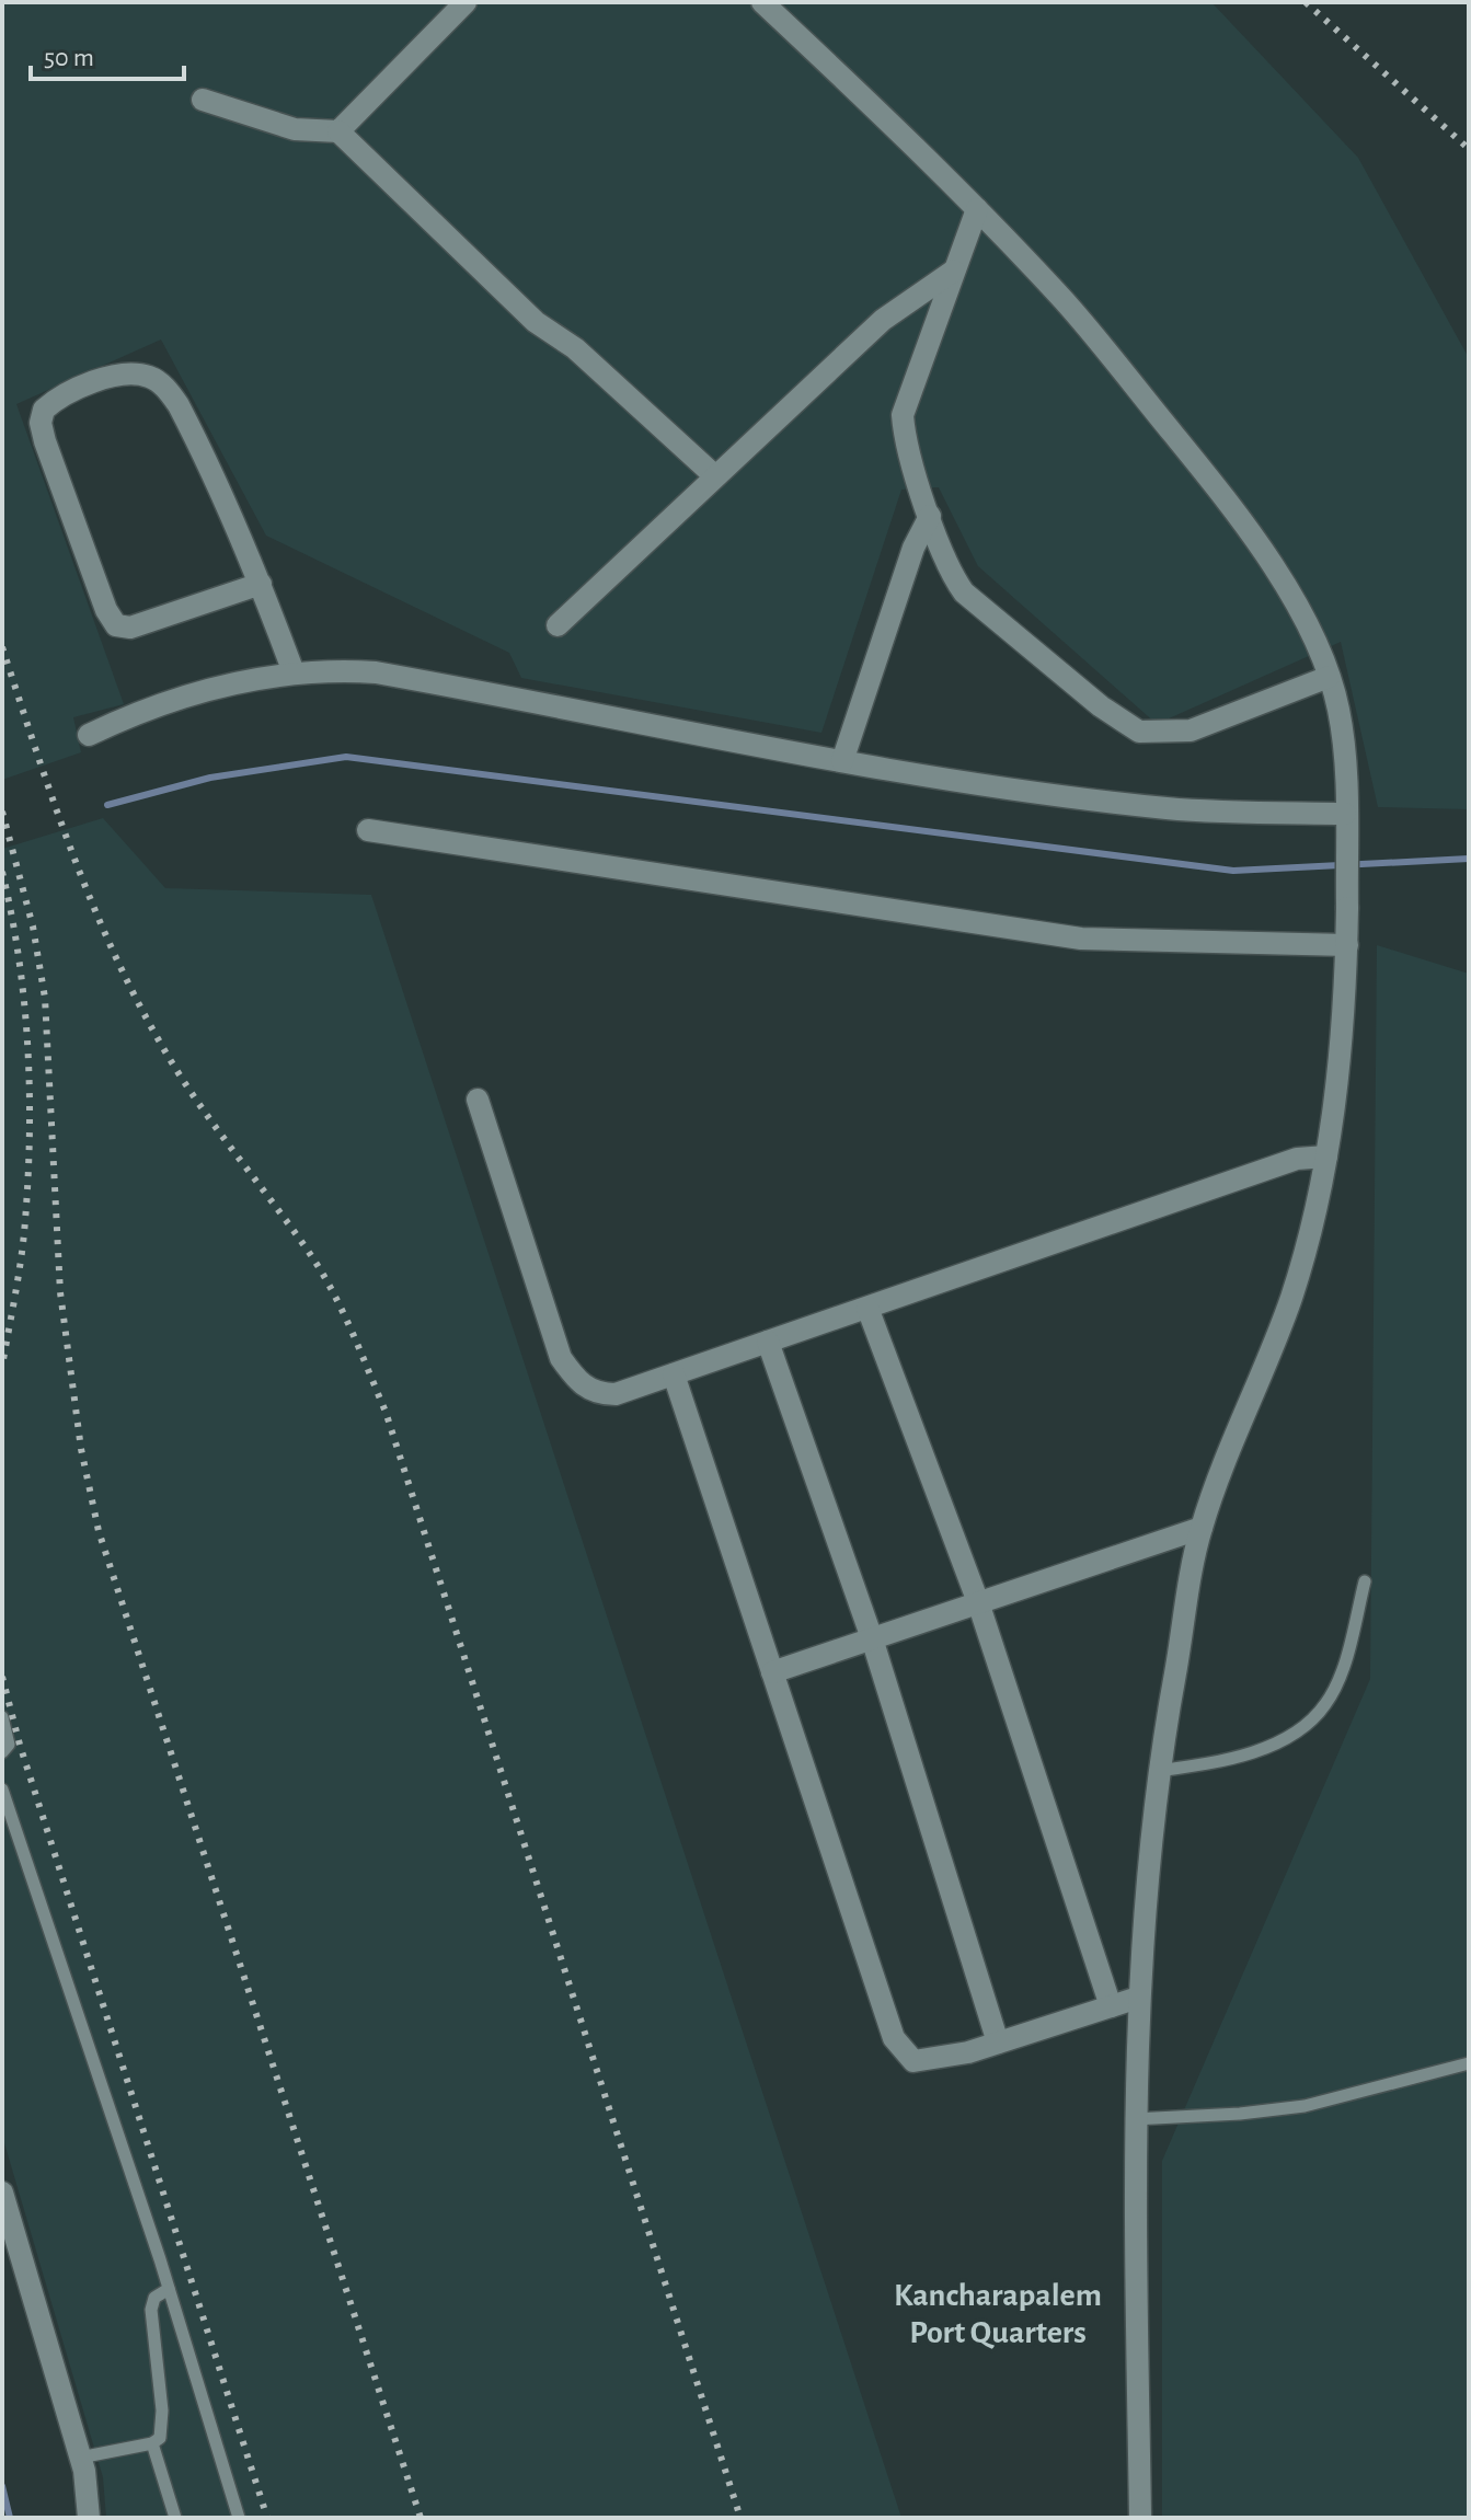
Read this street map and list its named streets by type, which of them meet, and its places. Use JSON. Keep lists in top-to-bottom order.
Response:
{
  "districts": ["Kancharapalem Port Quarters"],
  "scale_bar": "50 m"
}
